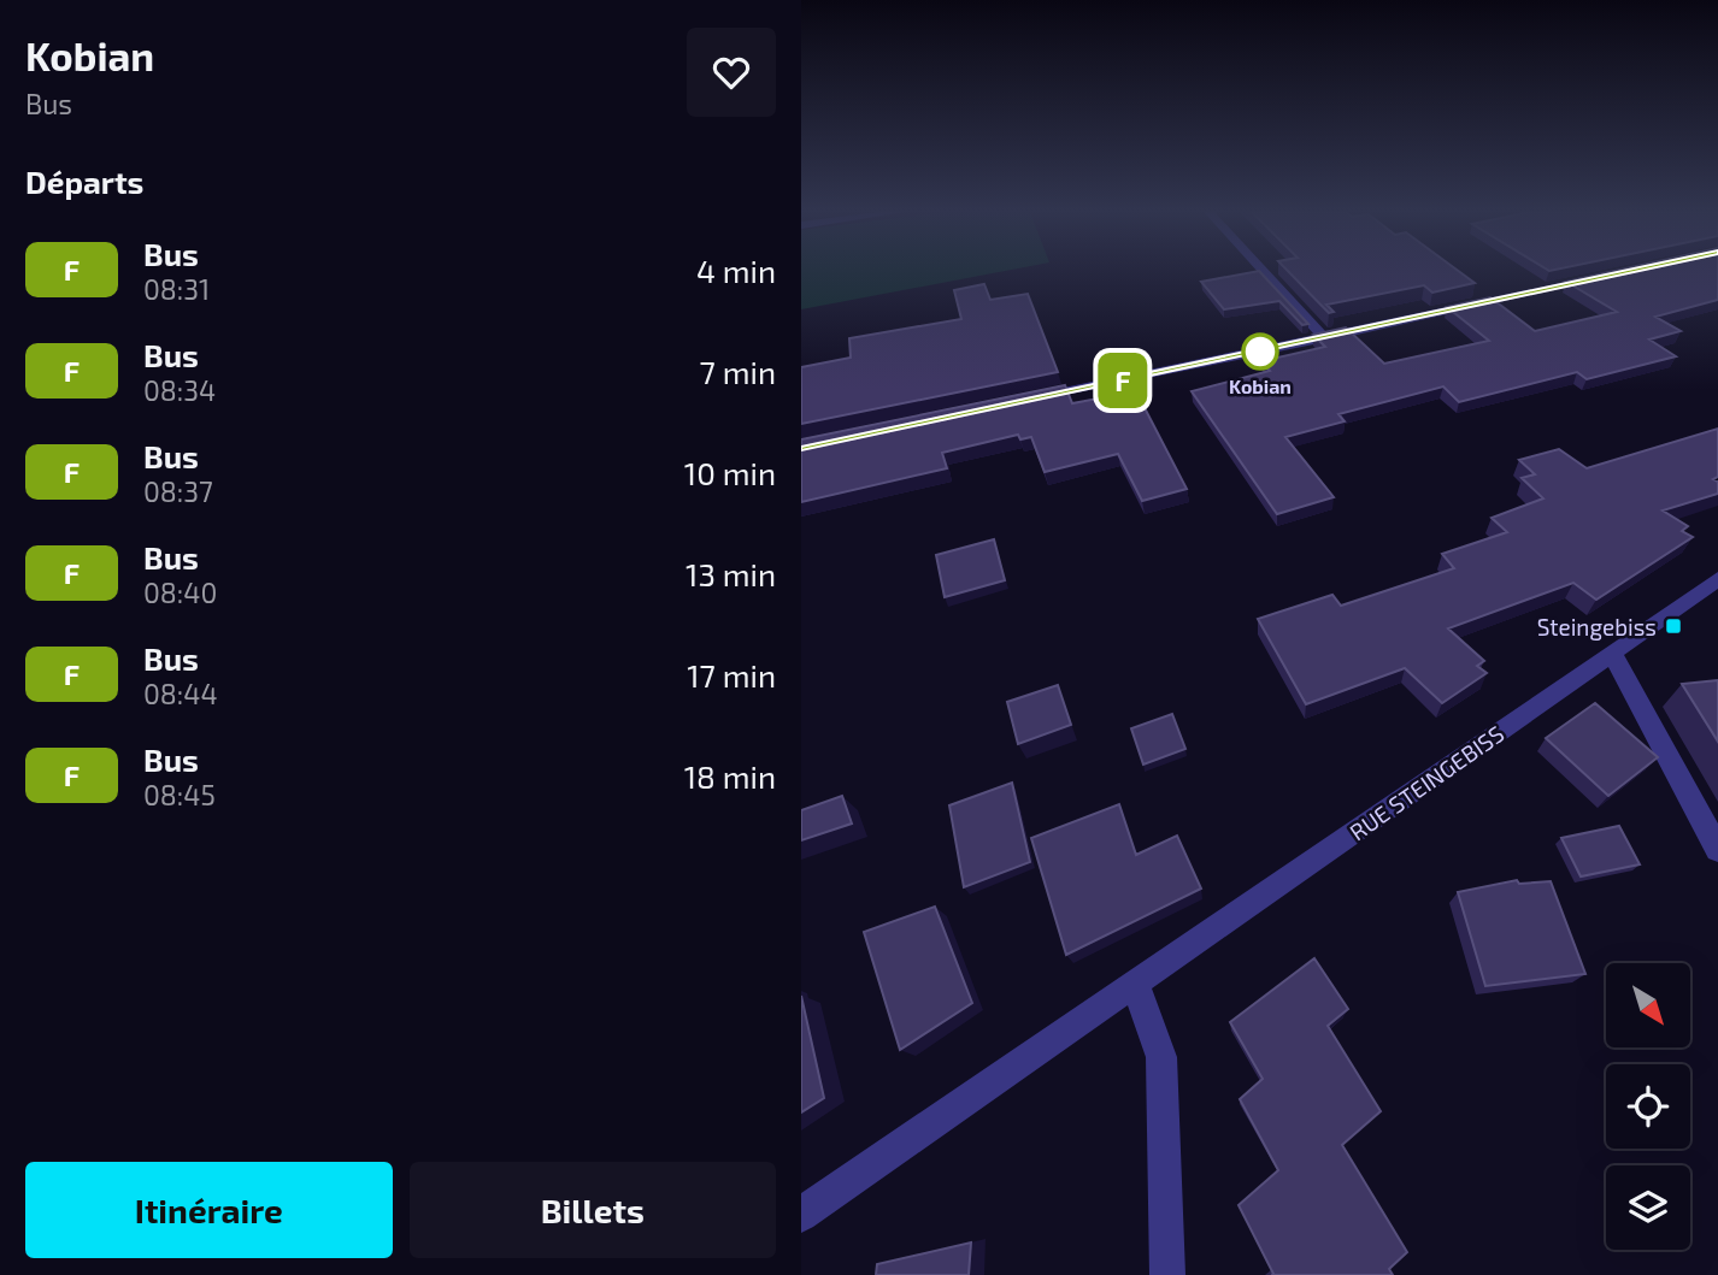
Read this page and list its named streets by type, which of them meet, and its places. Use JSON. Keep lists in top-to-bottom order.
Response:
{
  "streets": {
    "street": ["RUE STEINGEBISS"]
  },
  "places": {
    "other": ["Kobian"],
    "transit": ["Steingebiss"]
  },
  "lines": ["bus line F"],
  "north": "bottom right",
  "page": {
    "heading": [
      ["Kobian", "Bus"],
      "Départs"
    ],
    "on_map": "F",
    "list": [
      {
        "mark": "F",
        "name": "Bus",
        "note": "08:31",
        "value": "4 min"
      },
      {
        "mark": "F",
        "name": "Bus",
        "note": "08:34",
        "value": "7 min"
      },
      {
        "mark": "F",
        "name": "Bus",
        "note": "08:37",
        "value": "10 min"
      },
      {
        "mark": "F",
        "name": "Bus",
        "note": "08:40",
        "value": "13 min"
      },
      {
        "mark": "F",
        "name": "Bus",
        "note": "08:44",
        "value": "17 min"
      },
      {
        "mark": "F",
        "name": "Bus",
        "note": "08:45",
        "value": "18 min"
      }
    ],
    "buttons": ["Itinéraire", "Billets"]
  }
}
